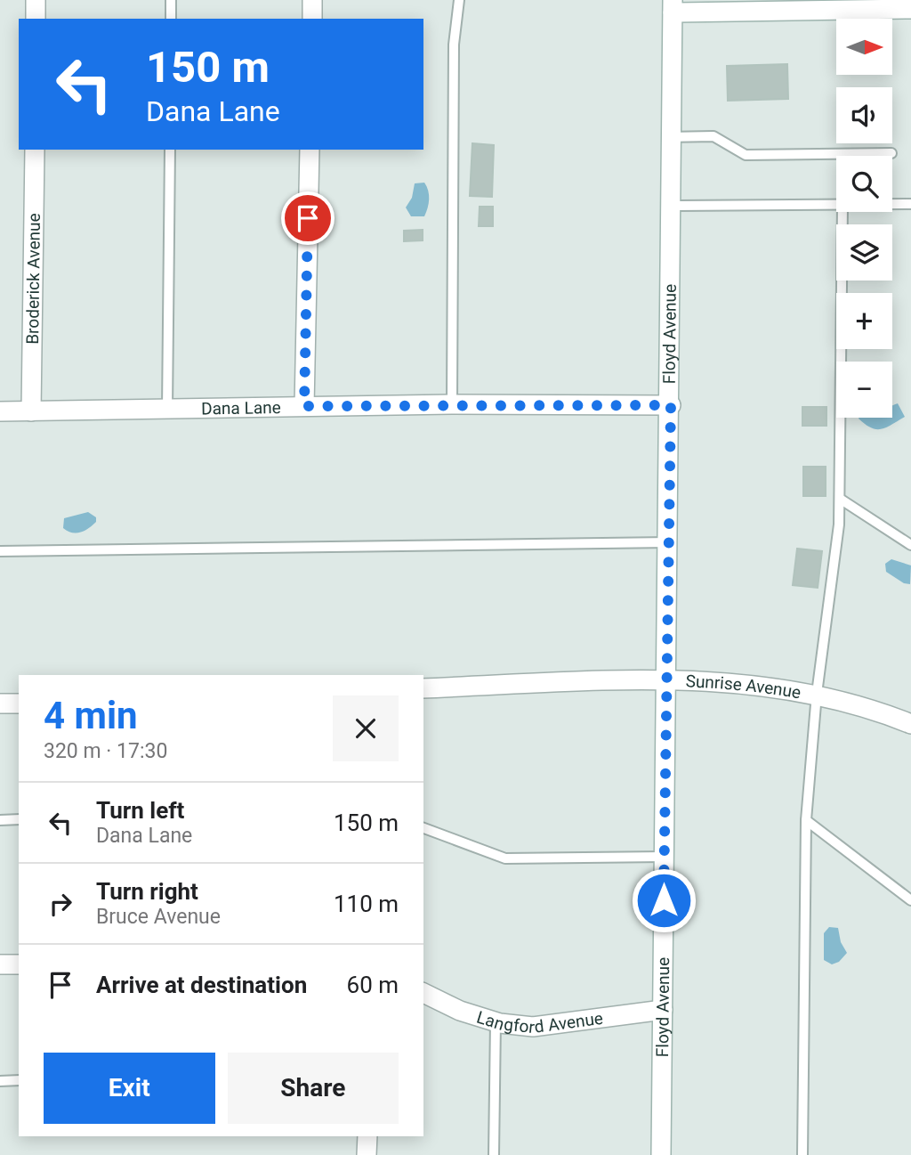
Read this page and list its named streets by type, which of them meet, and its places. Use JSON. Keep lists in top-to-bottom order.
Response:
{
  "streets": {
    "street": [
      "Broderick Avenue",
      "Floyd Avenue",
      "Dana Lane",
      "Sunrise Avenue",
      "Langford Avenue"
    ]
  },
  "crossings": [
    ["Broderick Avenue", "Dana Lane"],
    ["Floyd Avenue", "Dana Lane"],
    ["Floyd Avenue", "Sunrise Avenue"],
    ["Floyd Avenue", "Langford Avenue"]
  ],
  "north": "right",
  "page": {
    "map_buttons": ["+", "−"],
    "turn": ["150 m", "Dana Lane"],
    "heading": ["4 min", "320 m · 17:30"],
    "list": [
      {
        "name": "Turn left",
        "note": "Dana Lane",
        "value": "150 m"
      },
      {
        "name": "Turn right",
        "note": "Bruce Avenue",
        "value": "110 m"
      },
      {
        "name": "Arrive at destination",
        "value": "60 m"
      }
    ],
    "buttons": ["Exit", "Share"]
  }
}
